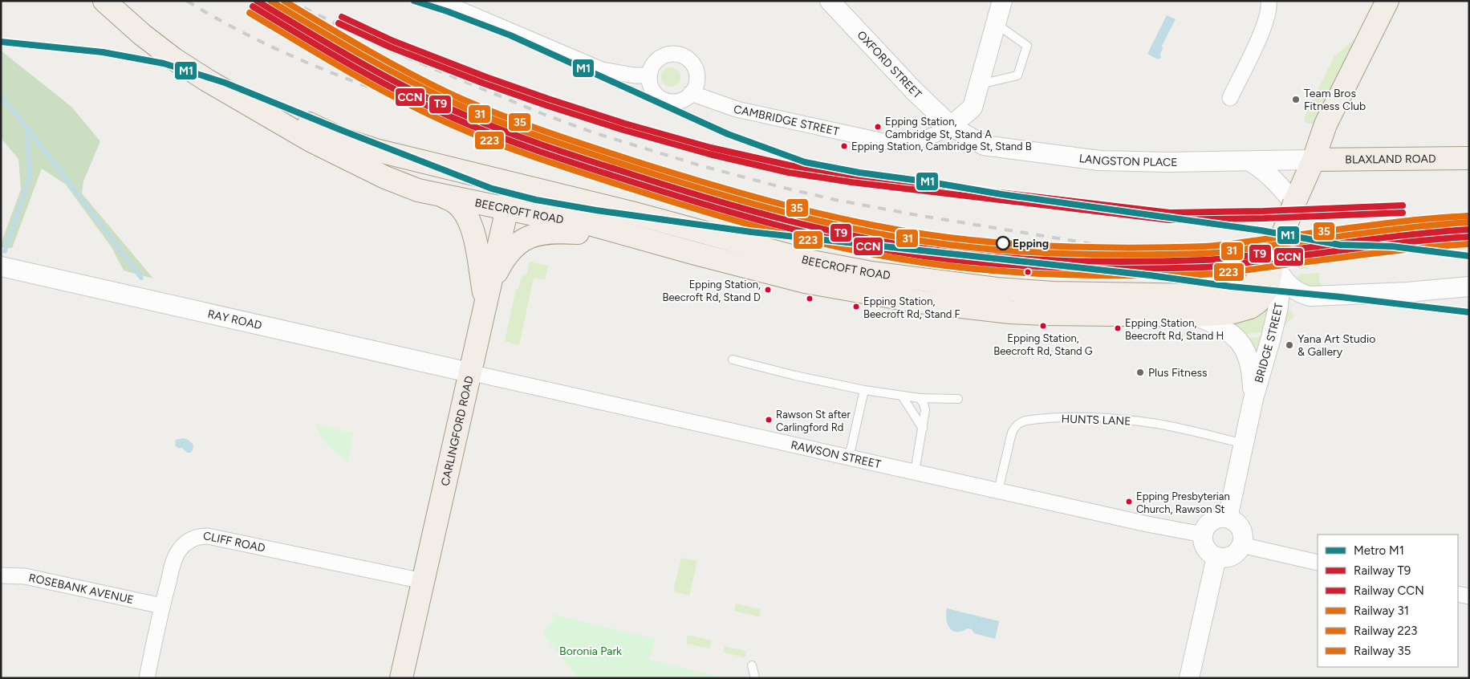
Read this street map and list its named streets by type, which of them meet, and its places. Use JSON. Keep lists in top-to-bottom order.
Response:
{
  "streets": {
    "main road": ["BLAXLAND ROAD", "BEECROFT ROAD", "CARLINGFORD ROAD"],
    "street": [
      "OXFORD STREET",
      "CAMBRIDGE STREET",
      "LANGSTON PLACE",
      "RAY ROAD",
      "BRIDGE STREET",
      "RAWSON STREET",
      "CLIFF ROAD",
      "ROSEBANK AVENUE"
    ],
    "lane": ["HUNTS LANE"]
  },
  "crossings": [
    ["OXFORD STREET", "CAMBRIDGE STREET"],
    ["OXFORD STREET", "LANGSTON PLACE"],
    ["CAMBRIDGE STREET", "LANGSTON PLACE"],
    ["BLAXLAND ROAD", "LANGSTON PLACE"],
    ["BLAXLAND ROAD", "BEECROFT ROAD"],
    ["LANGSTON PLACE", "BEECROFT ROAD"],
    ["BEECROFT ROAD", "BRIDGE STREET"],
    ["BEECROFT ROAD", "CARLINGFORD ROAD"],
    ["RAY ROAD", "CARLINGFORD ROAD"],
    ["RAY ROAD", "RAWSON STREET"],
    ["BRIDGE STREET", "HUNTS LANE"],
    ["BRIDGE STREET", "RAWSON STREET"],
    ["HUNTS LANE", "RAWSON STREET"],
    ["CARLINGFORD ROAD", "RAWSON STREET"],
    ["CARLINGFORD ROAD", "CLIFF ROAD"],
    ["CLIFF ROAD", "ROSEBANK AVENUE"]
  ],
  "parks": ["Boronia Park"],
  "places": [
    "Team Bros Fitness Club",
    "Epping Station, Cambridge St, Stand A",
    "Epping Station, Cambridge St, Stand B",
    "Epping",
    "Epping Station, Beecroft Rd, Stand D",
    "Epping Station, Beecroft Rd, Stand F",
    "Epping Station, Beecroft Rd, Stand G",
    "Epping Station, Beecroft Rd, Stand H",
    "Yana Art Studio & Gallery",
    "Plus Fitness",
    "Rawson St after Carlingford Rd",
    "Epping Presbyterian Church, Rawson St"
  ],
  "lines": [
    "metro line M1",
    "rail line T9",
    "rail line 31",
    "rail line 35",
    "rail line CCN",
    "rail line 223"
  ],
  "legend": [
    "Metro M1",
    "Railway T9",
    "Railway CCN",
    "Railway 31",
    "Railway 223",
    "Railway 35"
  ]
}
